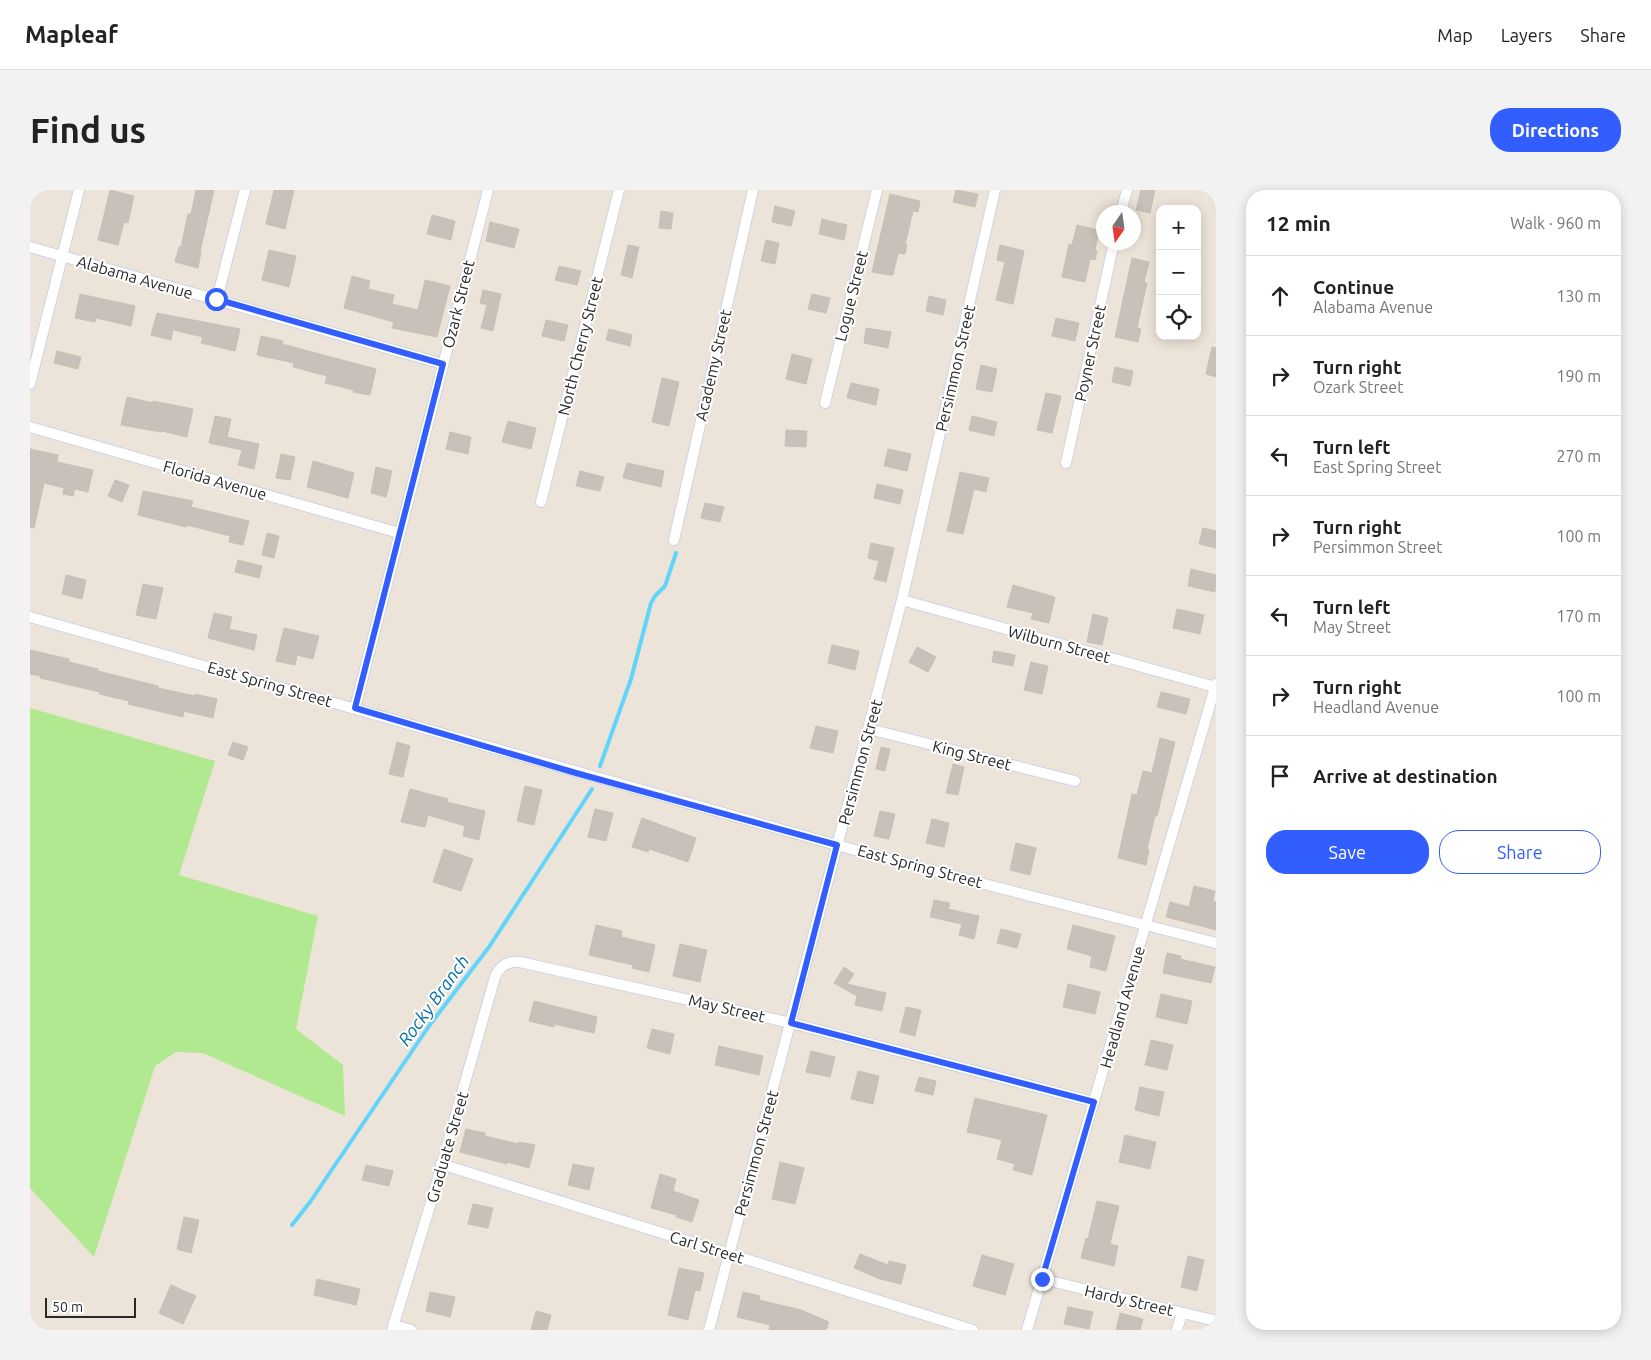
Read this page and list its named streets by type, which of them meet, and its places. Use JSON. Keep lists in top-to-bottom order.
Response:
{
  "streets": {
    "street": [
      "Alabama Avenue",
      "Logue Street",
      "Ozark Street",
      "North Cherry Street",
      "Poyner Street",
      "Academy Street",
      "Persimmon Street",
      "Florida Avenue",
      "Wilburn Street",
      "East Spring Street",
      "King Street",
      "Headland Avenue",
      "May Street",
      "Graduate Street",
      "Carl Street",
      "Hardy Street"
    ]
  },
  "crossings": [
    ["Alabama Avenue", "Ozark Street"],
    ["Ozark Street", "Florida Avenue"],
    ["Ozark Street", "East Spring Street"],
    ["Persimmon Street", "Wilburn Street"],
    ["Persimmon Street", "East Spring Street"],
    ["Persimmon Street", "King Street"],
    ["Persimmon Street", "May Street"],
    ["Persimmon Street", "Carl Street"],
    ["Wilburn Street", "Headland Avenue"],
    ["East Spring Street", "Headland Avenue"],
    ["Headland Avenue", "May Street"],
    ["Headland Avenue", "Hardy Street"],
    ["May Street", "Graduate Street"],
    ["Graduate Street", "Carl Street"]
  ],
  "water": ["Rocky Branch"],
  "scale_bar": "50 m",
  "north": "bottom",
  "page": {
    "header": "Mapleaf",
    "nav": ["Map", "Layers", "Share"],
    "buttons": [
      "Directions",
      ["Save", "Share"]
    ],
    "title": "Find us",
    "heading": ["12 min", "Walk · 960 m"],
    "map_buttons": ["+", "−"],
    "list": [
      ["Continue", "Alabama Avenue", "130 m"],
      ["Turn right", "Ozark Street", "190 m"],
      ["Turn left", "East Spring Street", "270 m"],
      ["Turn right", "Persimmon Street", "100 m"],
      ["Turn left", "May Street", "170 m"],
      ["Turn right", "Headland Avenue", "100 m"],
      "Arrive at destination"
    ],
    "scale": "50 m"
  }
}
